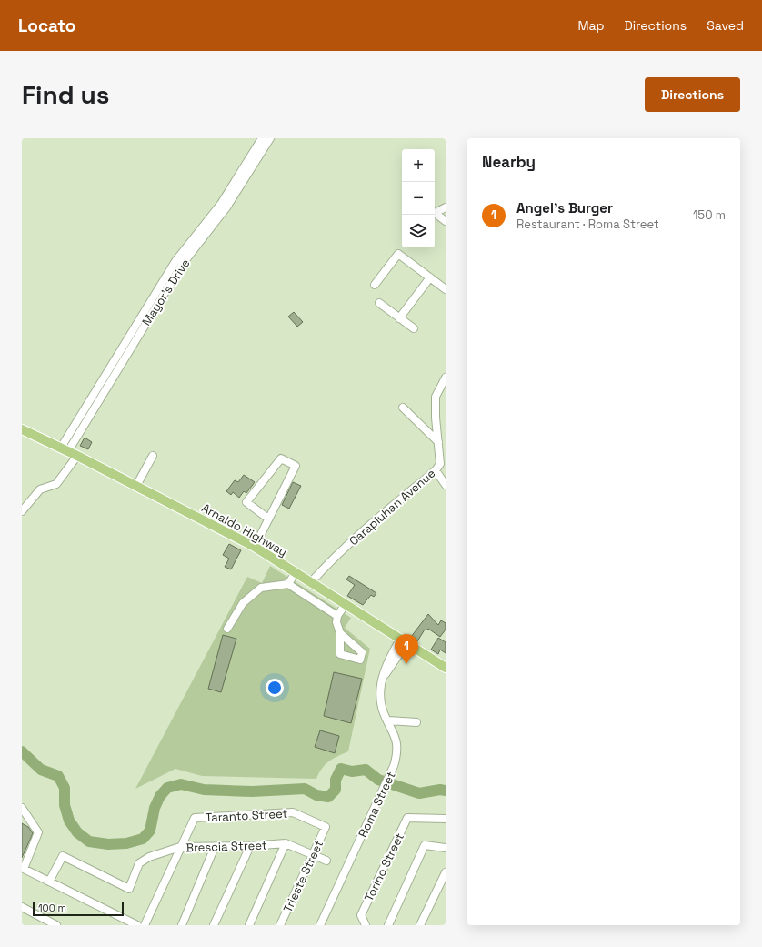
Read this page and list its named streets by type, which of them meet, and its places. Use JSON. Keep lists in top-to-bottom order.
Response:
{
  "streets": {
    "main road": ["Arnaldo Highway"],
    "street": [
      "Mayor's Drive",
      "Carapiuhan Avenue",
      "Roma Street",
      "Taranto Street",
      "Brescia Street",
      "Torino Street",
      "Trieste Street"
    ]
  },
  "crossings": [
    ["Mayor's Drive", "Arnaldo Highway"],
    ["Carapiuhan Avenue", "Arnaldo Highway"],
    ["Arnaldo Highway", "Roma Street"],
    ["Taranto Street", "Brescia Street"],
    ["Taranto Street", "Trieste Street"],
    ["Brescia Street", "Trieste Street"]
  ],
  "scale_bar": "100 m",
  "page": {
    "header": "Locato",
    "nav": ["Map", "Directions", "Saved"],
    "buttons": "Directions",
    "title": "Find us",
    "heading": "Nearby",
    "map_buttons": ["+", "−"],
    "list": [
      {
        "mark": "1",
        "name": "Angel's Burger",
        "note": "Restaurant · Roma Street",
        "value": "150 m"
      }
    ],
    "pins": "1",
    "scale": "100 m"
  }
}
